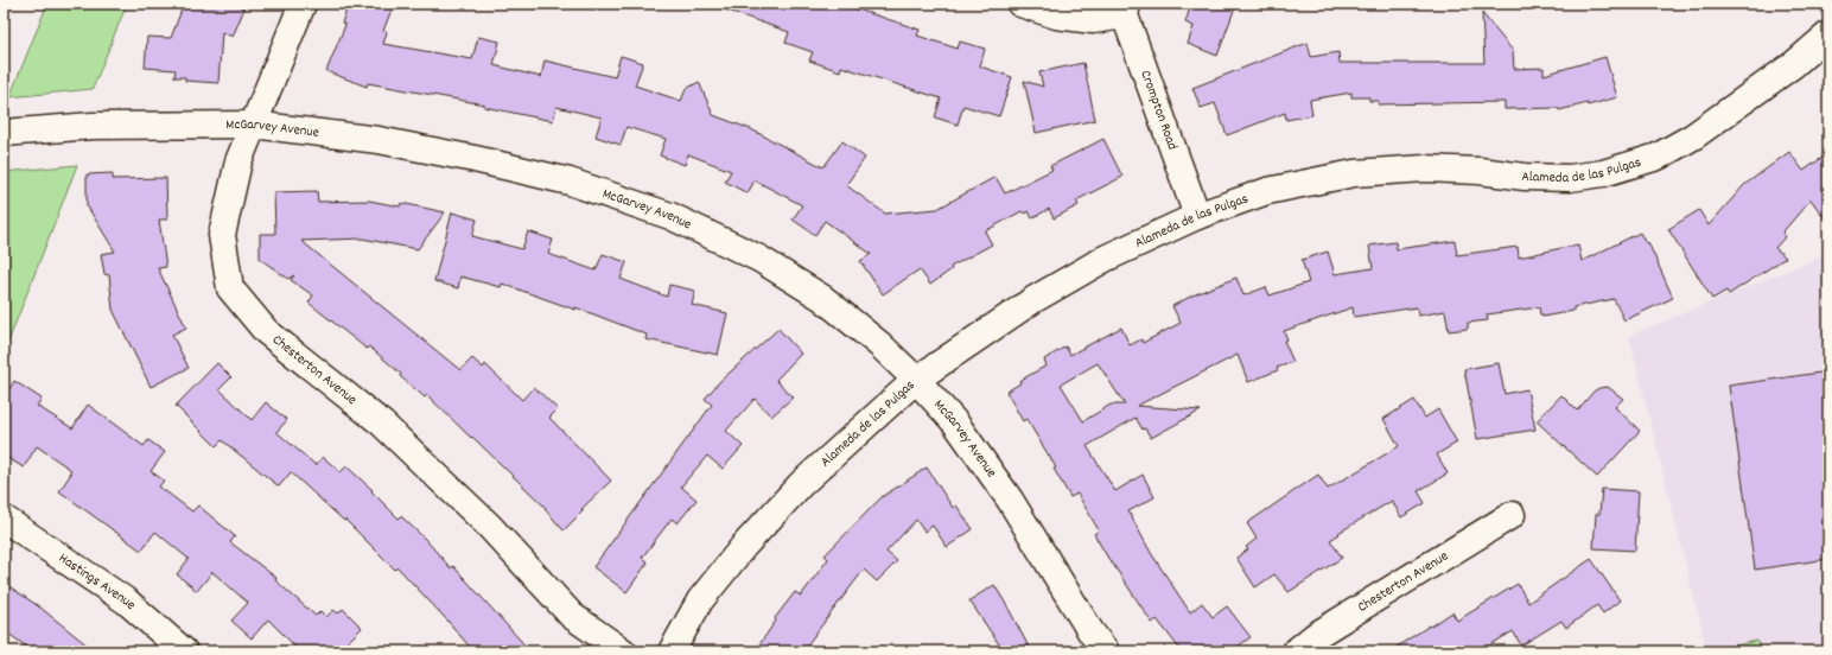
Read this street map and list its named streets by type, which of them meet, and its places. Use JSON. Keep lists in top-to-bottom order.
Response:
{
  "streets": {
    "street": [
      "Crompton Road",
      "McGarvey Avenue",
      "Alameda de las Pulgas",
      "Chesterton Avenue",
      "Hastings Avenue"
    ]
  },
  "crossings": [
    ["Crompton Road", "Alameda de las Pulgas"],
    ["McGarvey Avenue", "Alameda de las Pulgas"],
    ["McGarvey Avenue", "Chesterton Avenue"]
  ]
}
